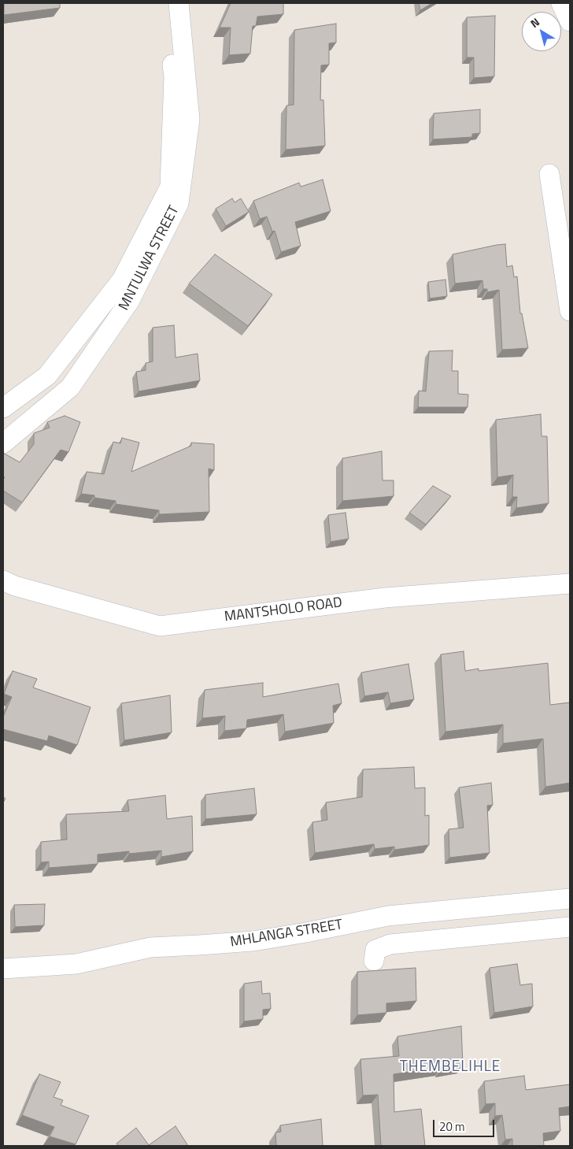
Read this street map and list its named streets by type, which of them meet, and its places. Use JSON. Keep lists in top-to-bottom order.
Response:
{
  "streets": {
    "street": ["MNTULWA STREET", "MANTSHOLO ROAD", "MHLANGA STREET"]
  },
  "districts": ["THEMBELIHLE"],
  "scale_bar": "20 m",
  "north": "top left"
}
